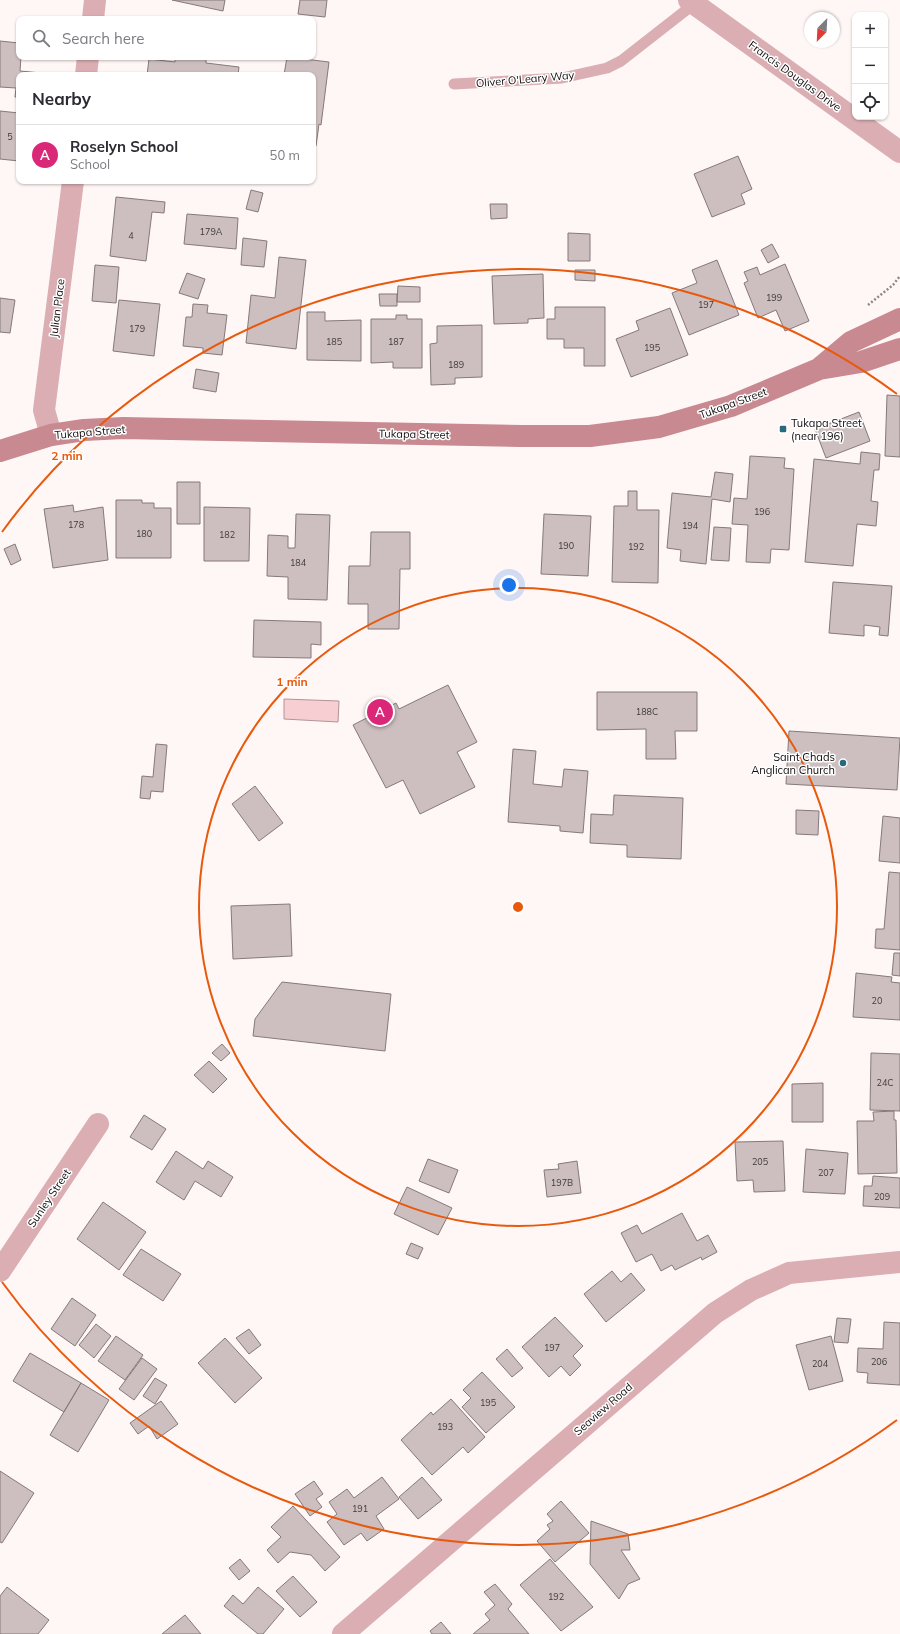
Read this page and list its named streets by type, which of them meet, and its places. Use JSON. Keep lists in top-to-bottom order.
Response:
{
  "streets": {
    "main road": ["Tukapa Street"],
    "street": [
      "Francis Douglas Drive",
      "Julian Place",
      "Sunley Street",
      "Seaview Road"
    ],
    "lane": ["Oliver O'Leary Way"]
  },
  "crossings": [
    ["Francis Douglas Drive", "Oliver O'Leary Way"],
    ["Julian Place", "Tukapa Street"]
  ],
  "places": {
    "transit": ["Tukapa Street (near 196)"],
    "other": ["Saint Chads Anglican Church"]
  },
  "house_numbers": [
    "5",
    "179A",
    "4",
    "199",
    "197",
    "179",
    "185",
    "187",
    "195",
    "189",
    "196",
    "178",
    "194",
    "180",
    "182",
    "190",
    "192",
    "184",
    "188C",
    "20",
    "24C",
    "205",
    "207",
    "197B",
    "209",
    "197",
    "206",
    "204",
    "195",
    "193",
    "191",
    "192"
  ],
  "north": "bottom left",
  "page": {
    "map_buttons": ["+", "−"],
    "search": "Search here",
    "heading": "Nearby",
    "list": [
      {
        "mark": "A",
        "name": "Roselyn School",
        "note": "School",
        "value": "50 m"
      }
    ],
    "pins": "A"
  },
  "rings": ["2 min", "1 min"]
}
